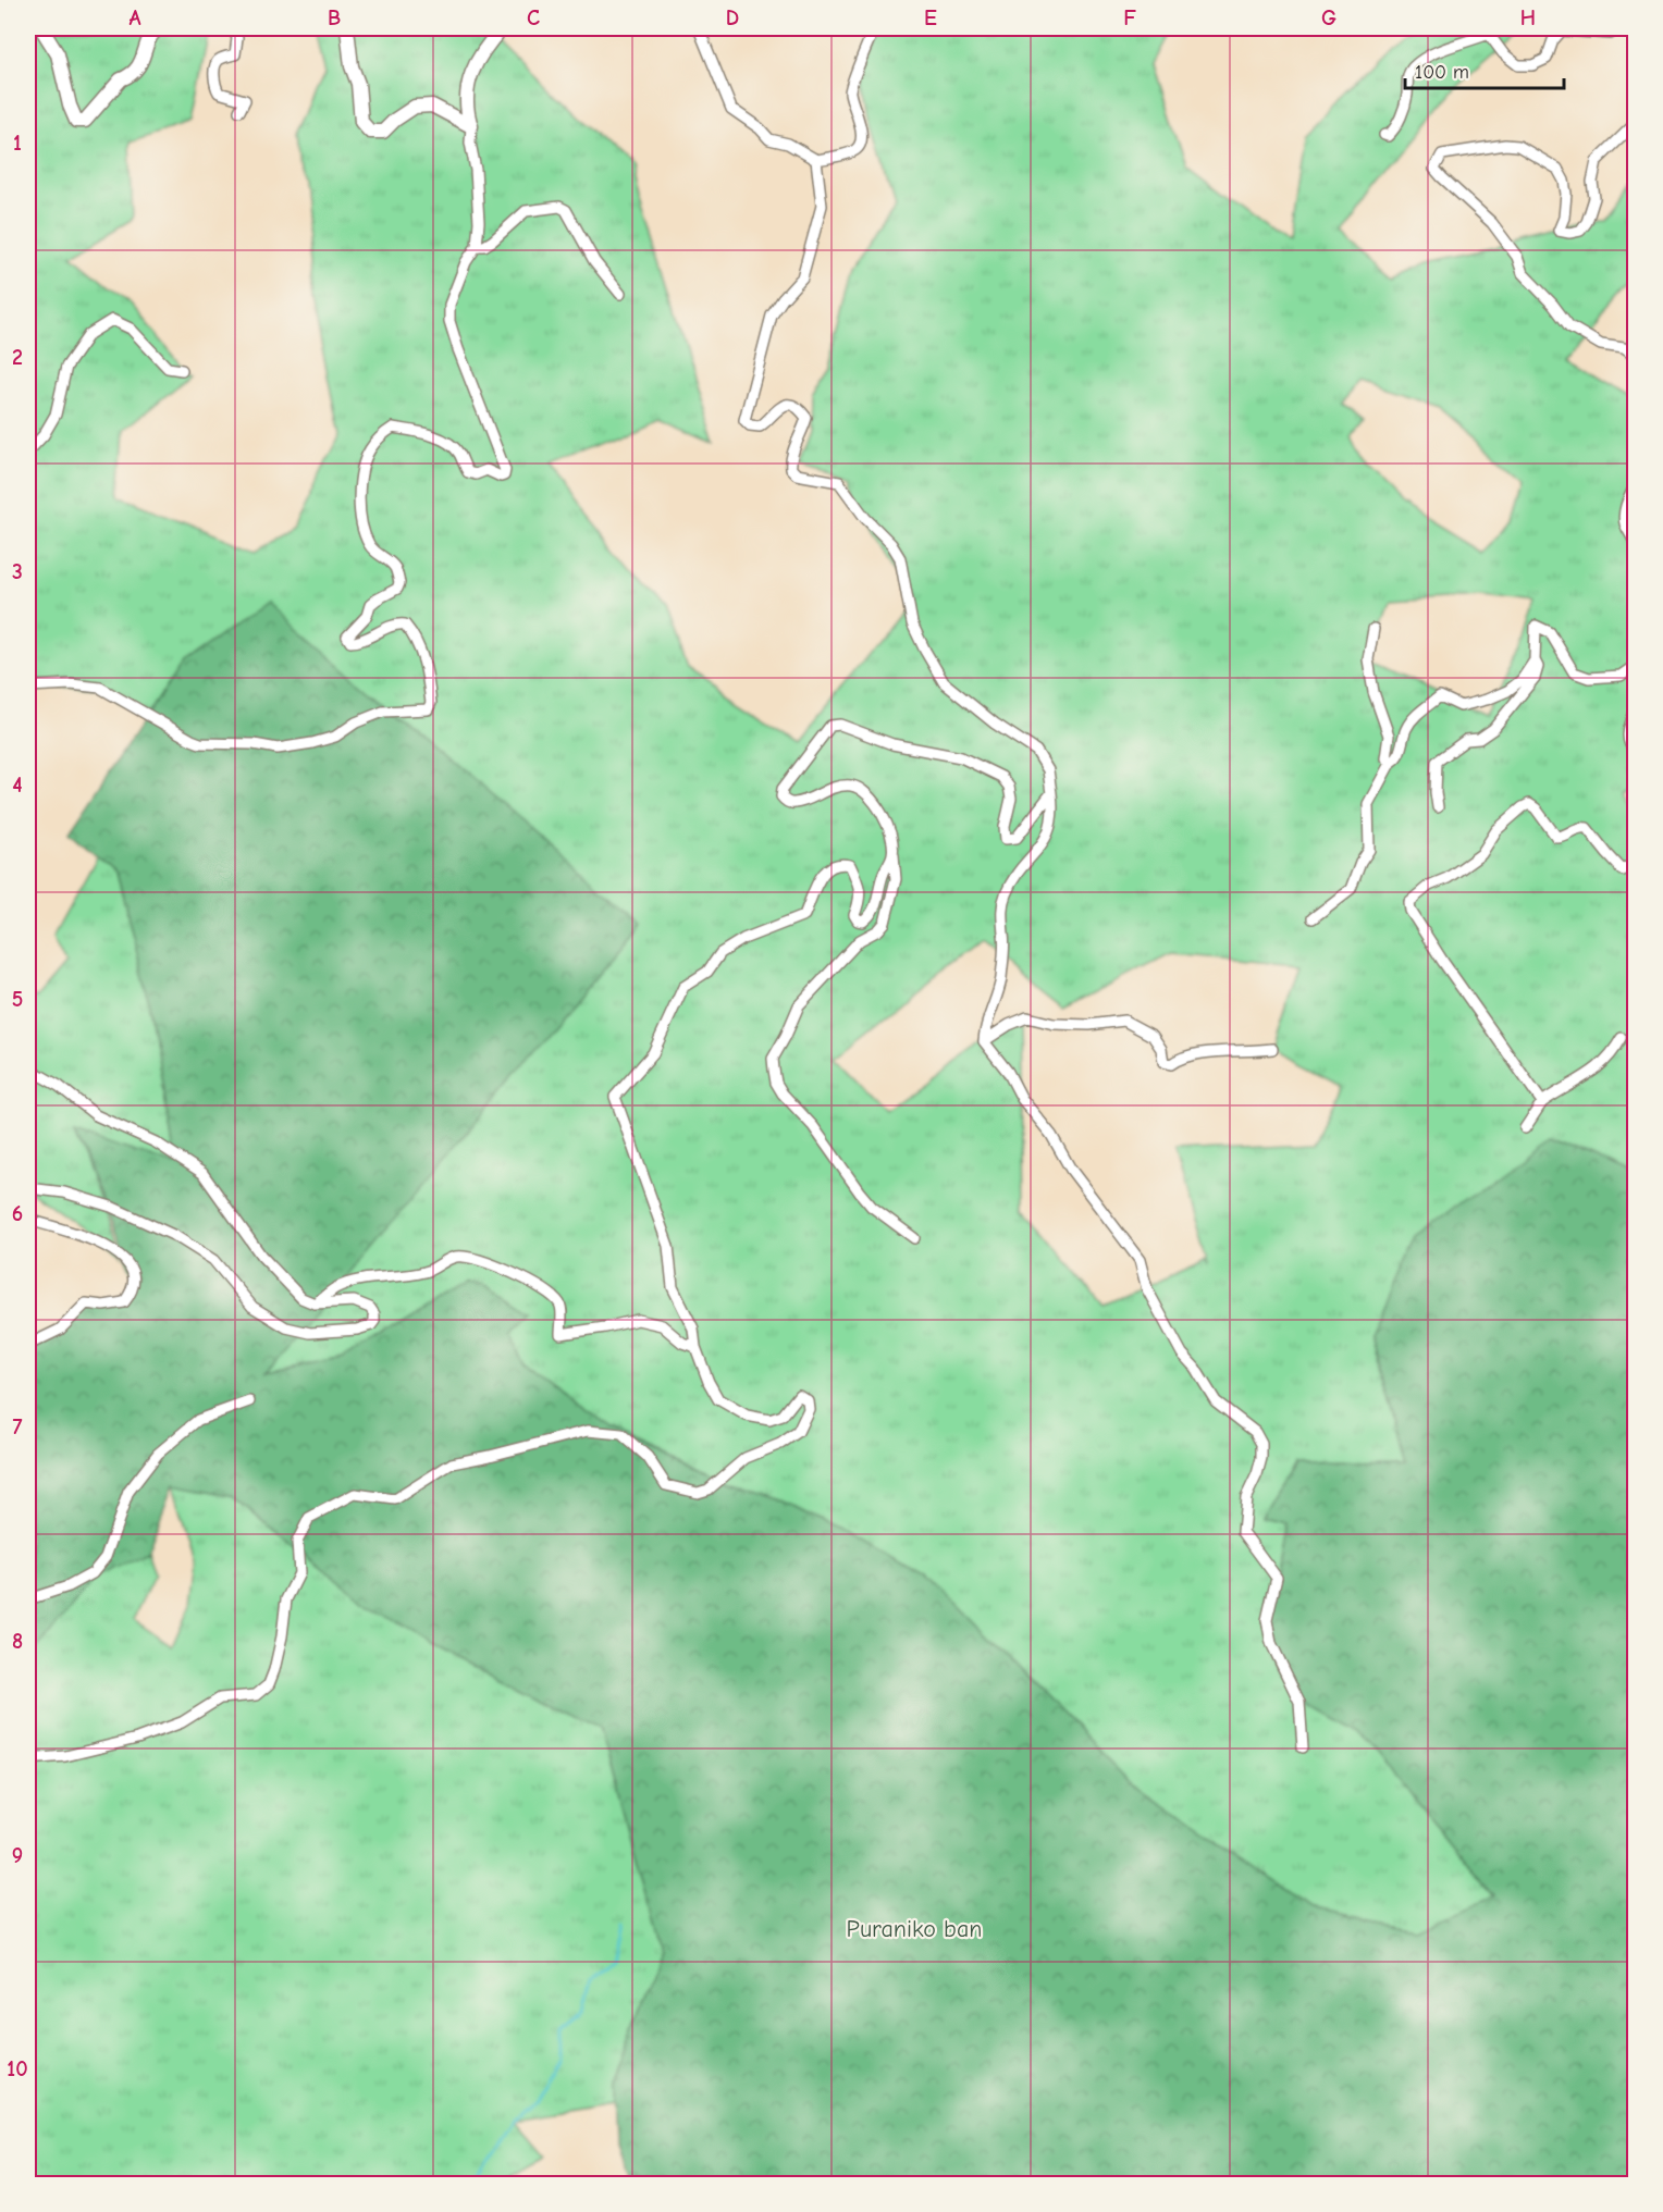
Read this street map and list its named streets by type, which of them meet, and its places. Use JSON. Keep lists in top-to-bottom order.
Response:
{
  "parks": ["Puraniko ban"],
  "scale_bar": "100 m",
  "grid": {
    "columns": [
      "A",
      "B",
      "C",
      "D",
      "E",
      "F",
      "G",
      "H"
    ],
    "rows": [
      "1",
      "2",
      "3",
      "4",
      "5",
      "6",
      "7",
      "8",
      "9",
      "10"
    ]
  }
}
